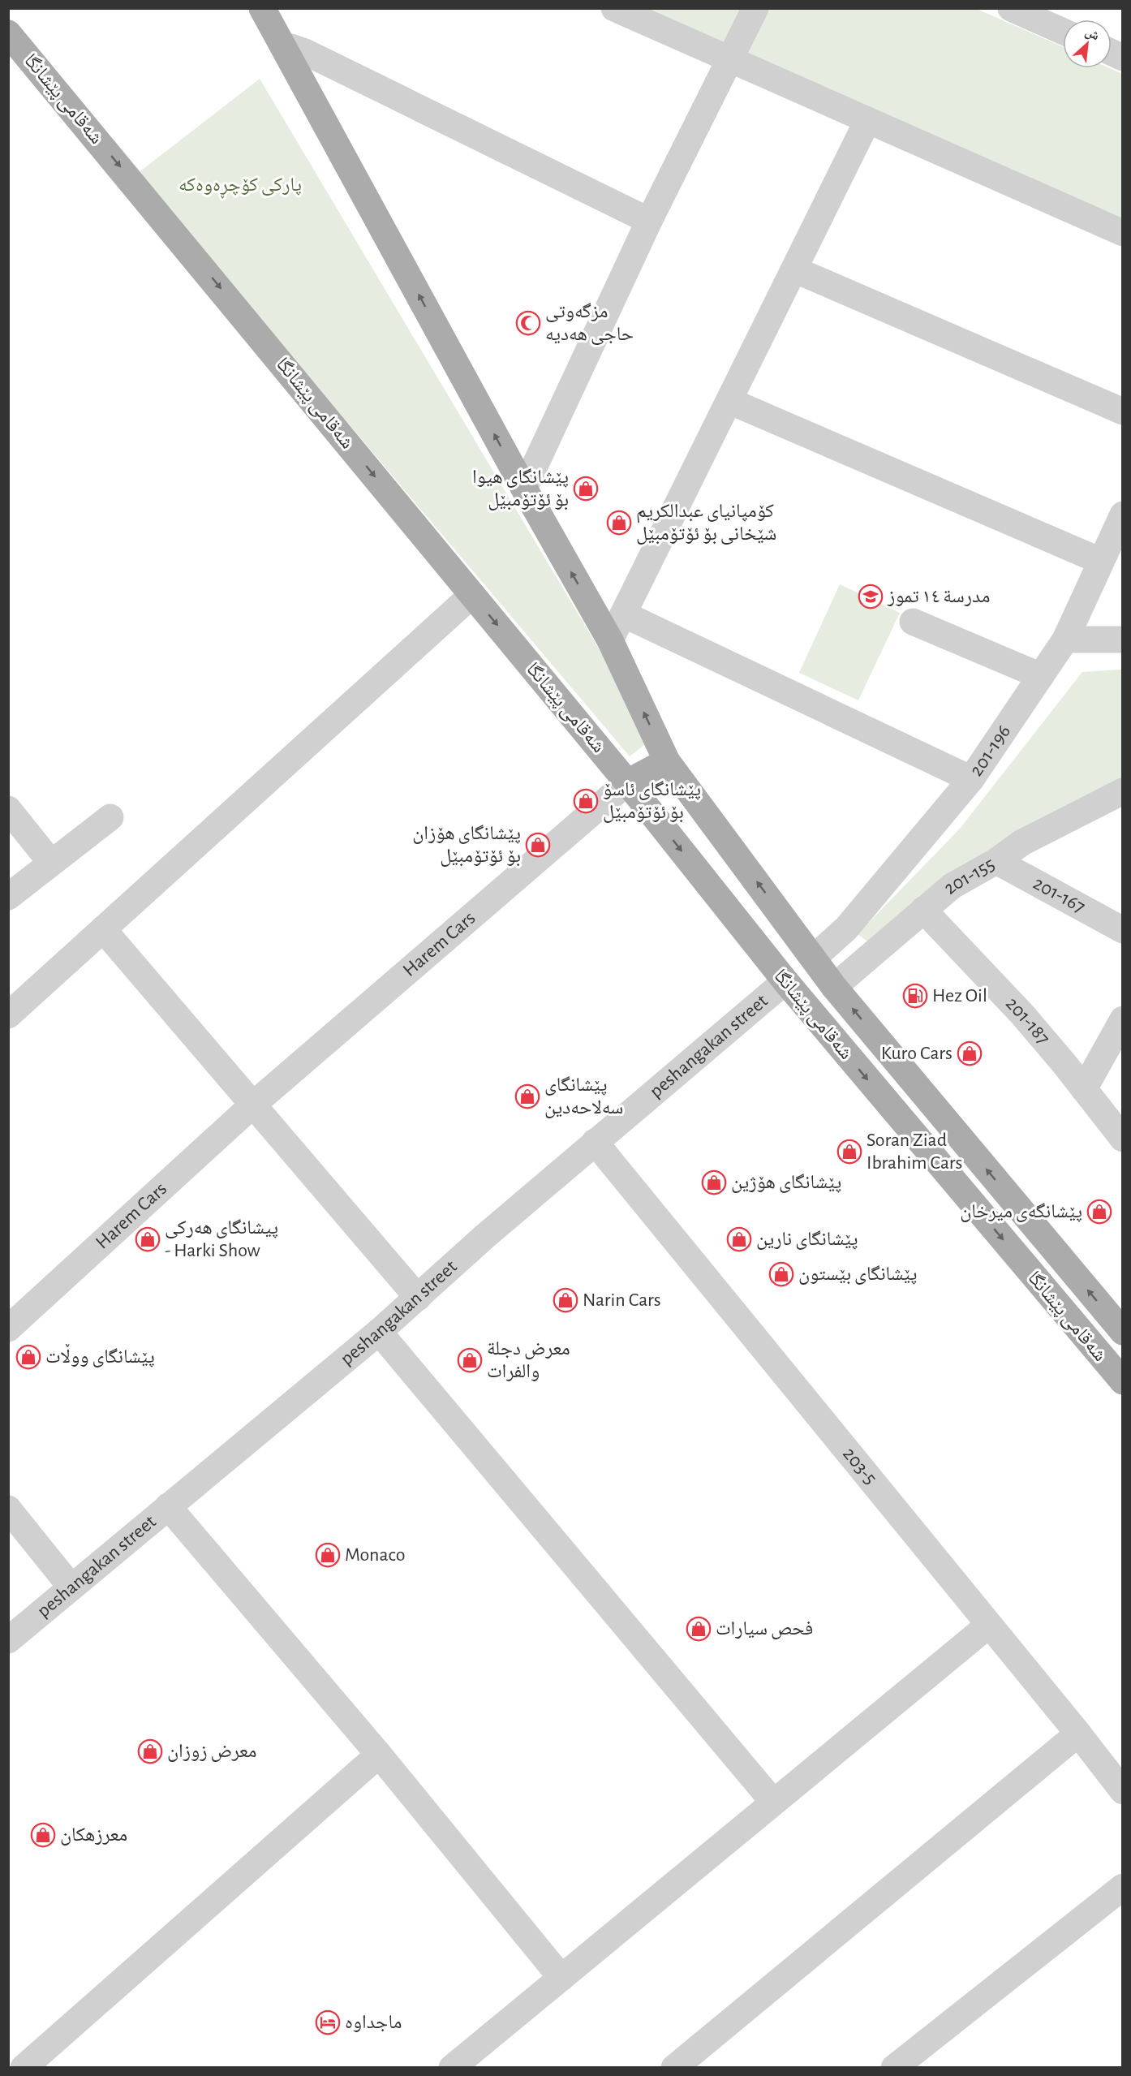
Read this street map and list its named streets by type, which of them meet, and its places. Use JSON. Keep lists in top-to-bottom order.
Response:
{
  "streets": {
    "main road": ["شەقامی پێشانگا"],
    "street": [
      "201-196",
      "201-155",
      "201-167",
      "Harem Cars",
      "201-187",
      "peshangakan street",
      "203-5"
    ]
  },
  "crossings": [
    ["شەقامی پێشانگا", "201-196"],
    ["شەقامی پێشانگا", "201-155"],
    ["شەقامی پێشانگا", "Harem Cars"],
    ["شەقامی پێشانگا", "peshangakan street"],
    ["201-155", "201-167"],
    ["201-155", "201-187"],
    ["peshangakan street", "203-5"]
  ],
  "parks": ["پارکی کۆچڕەوەکە"],
  "places": {
    "mosque": ["مزگەوتی حاجی هەدیە"],
    "shop": [
      "پێشانگای هیوا بۆ ئۆتۆمبێل",
      "کۆمپانیای عبدالكريم شێخانی بۆ ئۆتۆمبێل",
      "پێشانگای ئاسۆ بۆ ئۆتۆمبێل",
      "پێشانگای هۆزان بۆ ئۆتۆمبێل",
      "Kuro Cars",
      "پێشانگای سەلاحەدین",
      "Soran Ziad Ibrahim Cars",
      "پێشانگای هۆژین",
      "پێشانگەی میرخان",
      "پیشانگای هەرکی - Harki Show",
      "پێشانگای نارین",
      "پێشانگای بێستون",
      "Narin Cars",
      "پێشانگای ووڵات",
      "معرض دجلة والفرات",
      "Monaco",
      "فحص سيارات",
      "معرض زوزان",
      "معرزهكان"
    ],
    "school or university": ["مدرسة ١٤ تموز"],
    "fuel station": ["Hez Oil"],
    "hotel": ["ماجداوە"]
  },
  "north": "top right"
}
